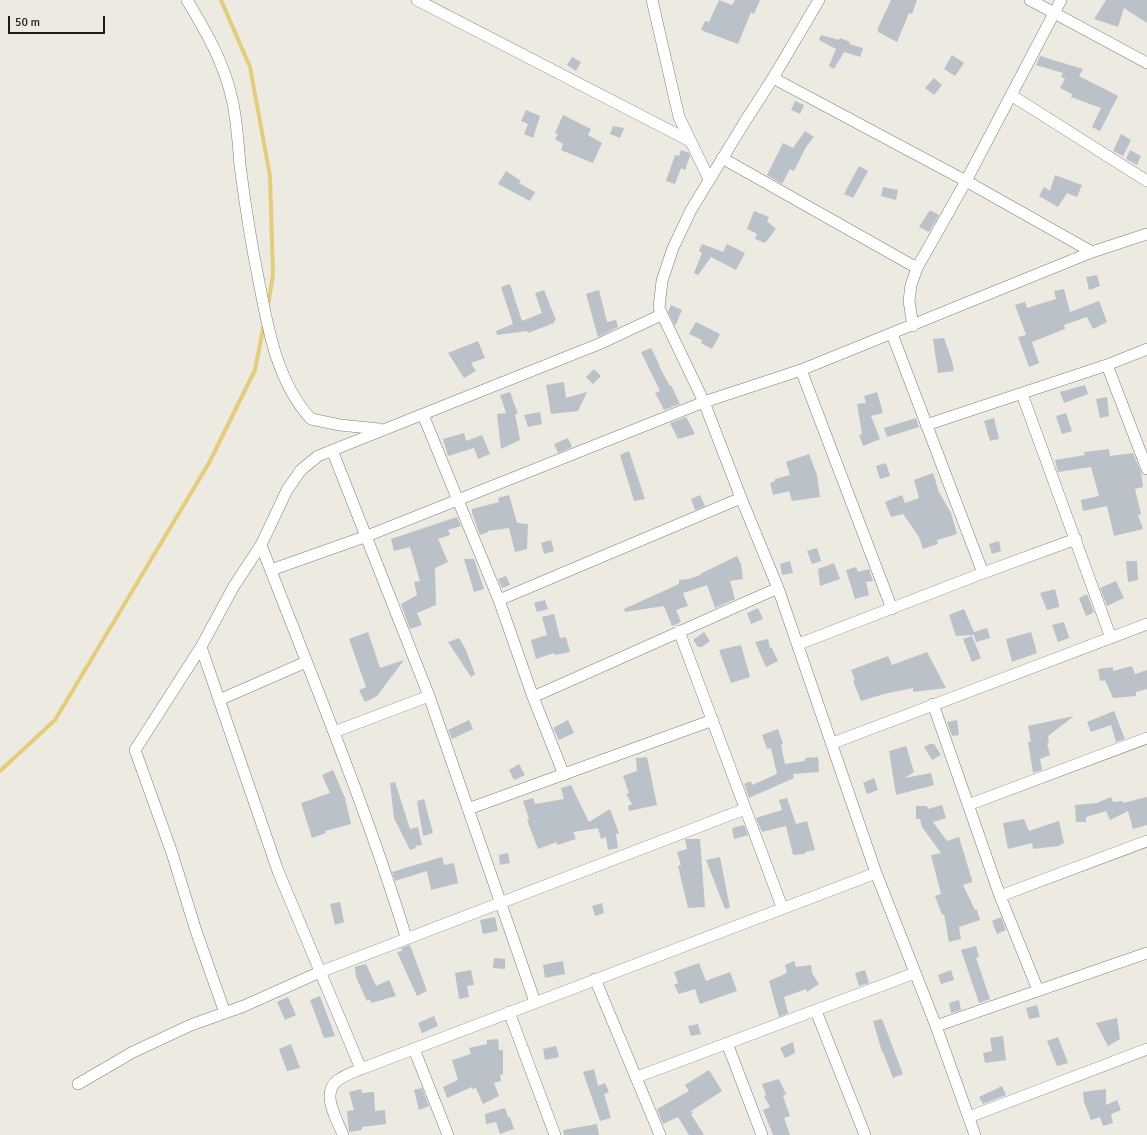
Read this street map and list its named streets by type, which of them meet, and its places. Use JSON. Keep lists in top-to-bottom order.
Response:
{
  "scale_bar": "50 m"
}
